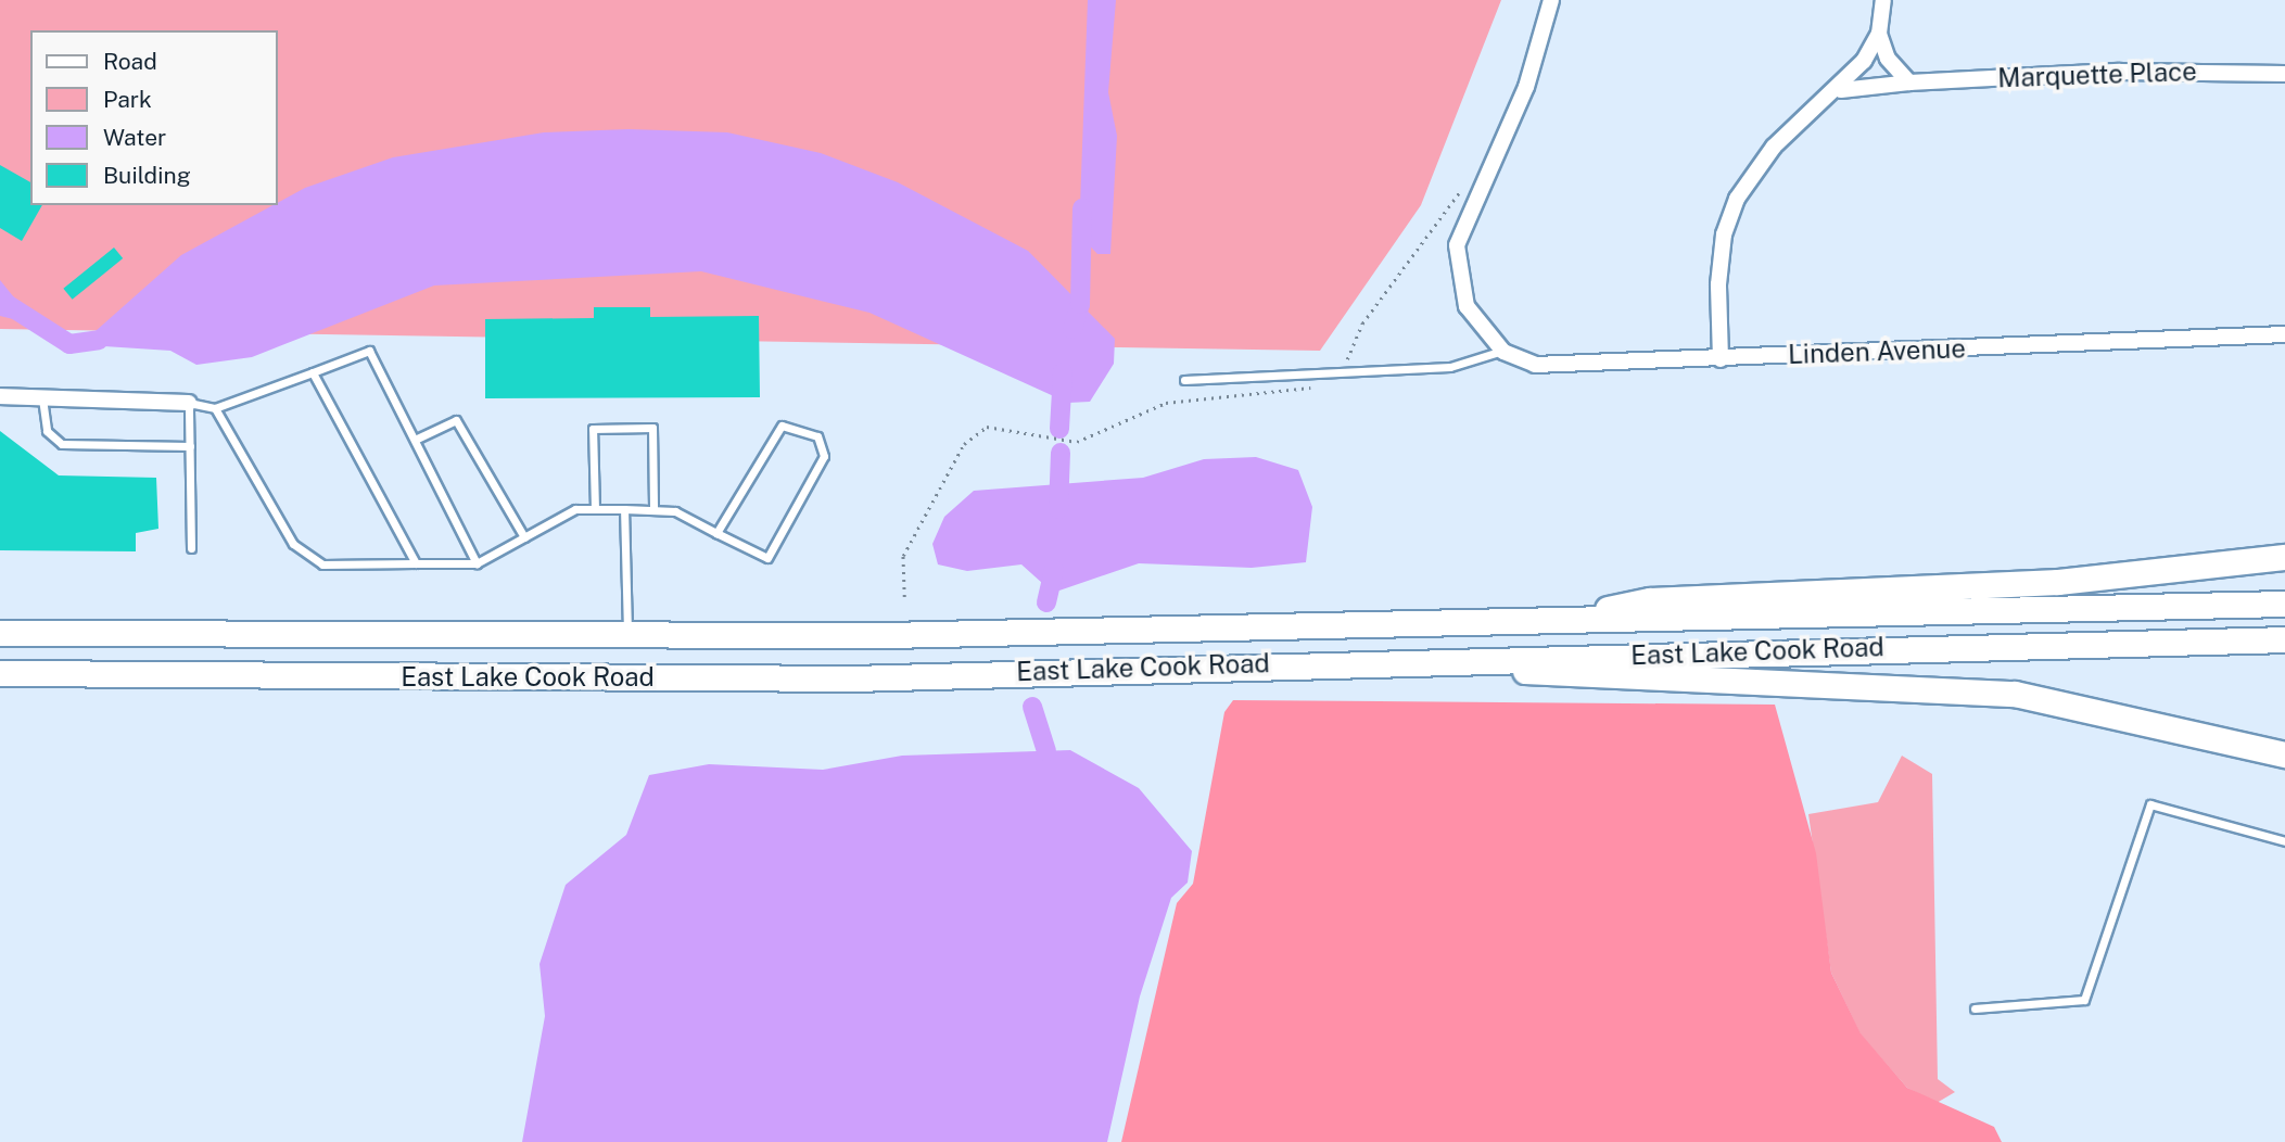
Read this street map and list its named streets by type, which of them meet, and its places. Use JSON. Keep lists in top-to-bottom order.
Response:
{
  "streets": {
    "main road": ["East Lake Cook Road"],
    "street": ["Marquette Place", "Linden Avenue"]
  },
  "legend": [
    "Road",
    "Park",
    "Water",
    "Building"
  ]
}
